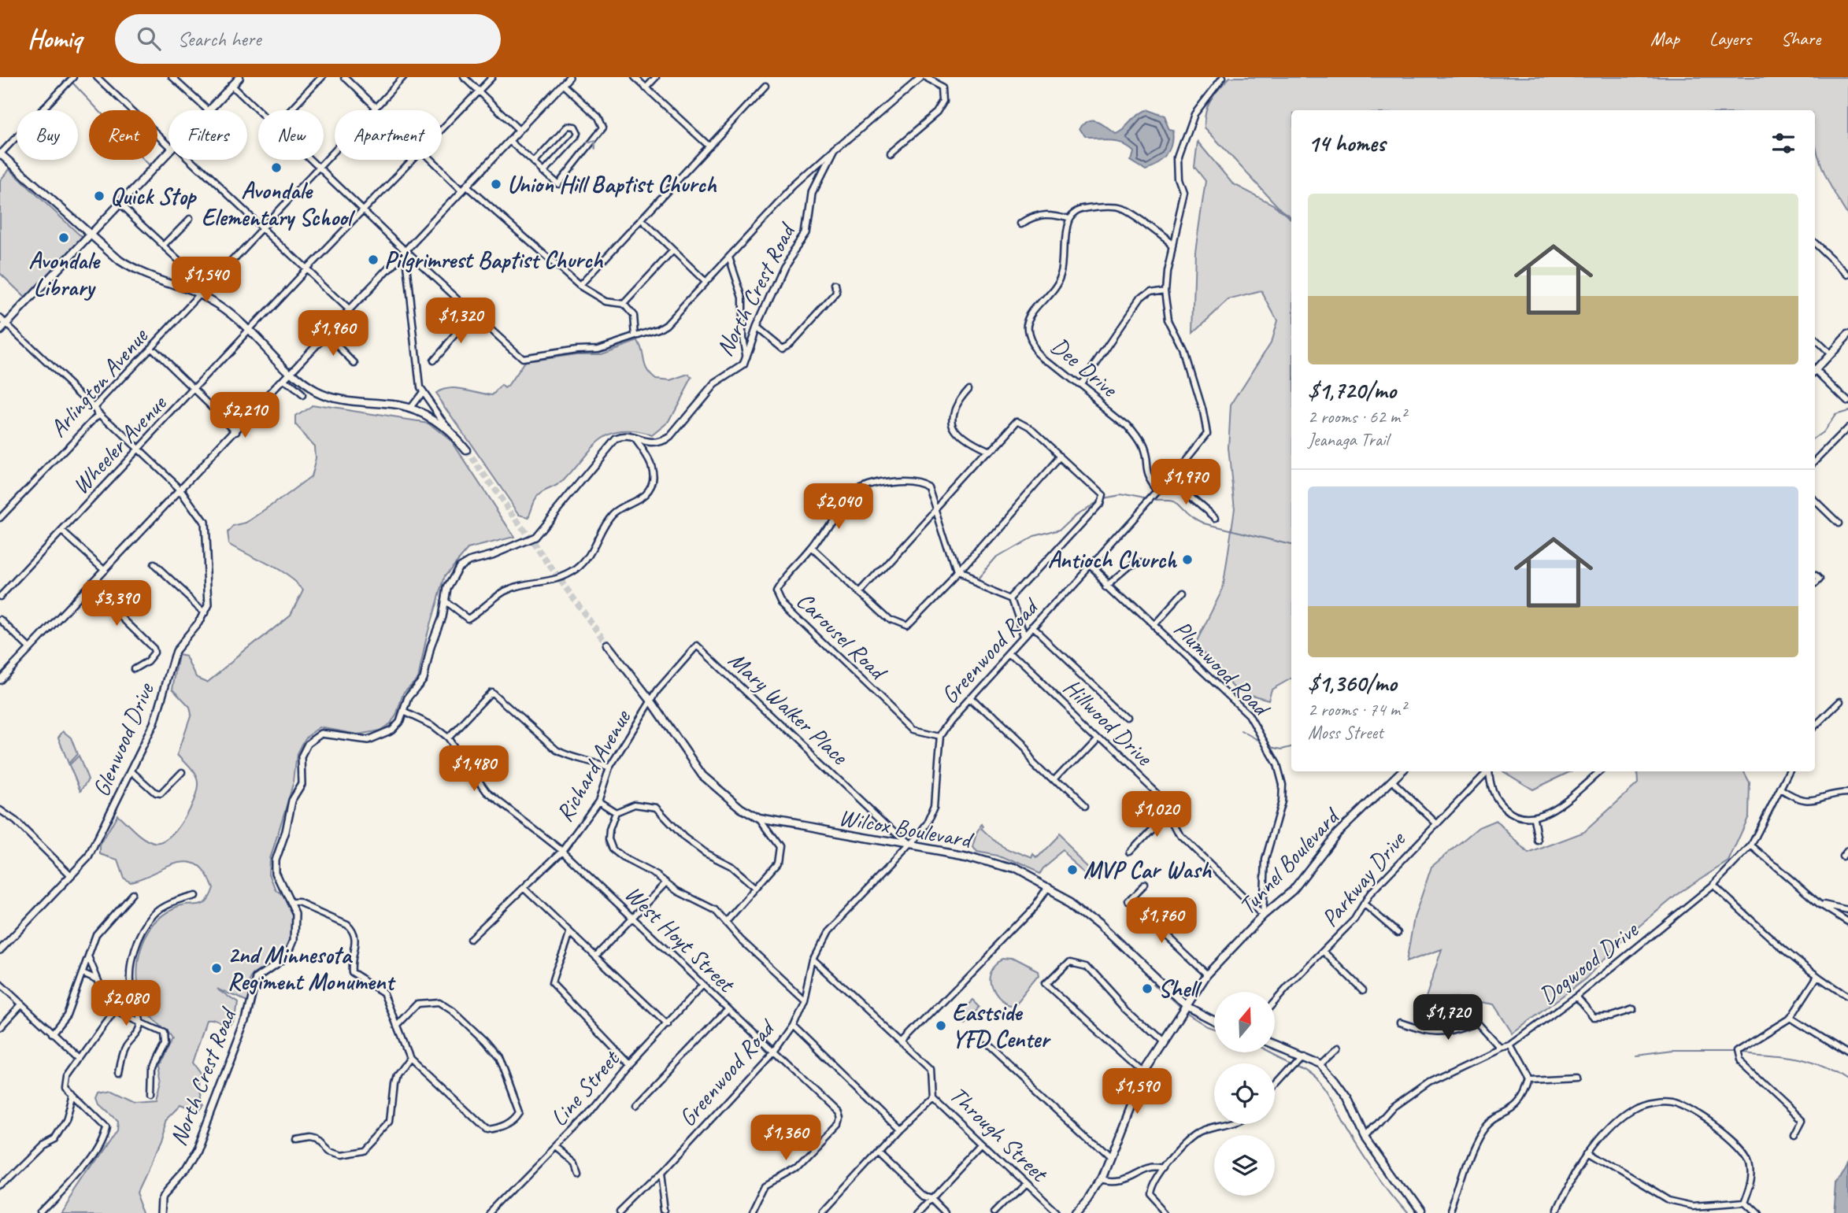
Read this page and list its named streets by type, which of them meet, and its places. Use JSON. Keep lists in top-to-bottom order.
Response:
{
  "streets": {
    "main road": ["Wilcox Boulevard", "Tunnel Boulevard"],
    "street": [
      "North Crest Road",
      "Dee Drive",
      "Arlington Avenue",
      "Wheeler Avenue",
      "Carousel Road",
      "Greenwood Road",
      "Plumwood Road",
      "Mary Walker Place",
      "Hillwood Drive",
      "Glenwood Drive",
      "Richard Avenue",
      "Parkway Drive",
      "West Hoyt Street",
      "Dogwood Drive",
      "Line Street",
      "Through Street"
    ]
  },
  "crossings": [
    ["Dee Drive", "Greenwood Road"],
    ["Carousel Road", "Greenwood Road"],
    ["Greenwood Road", "Plumwood Road"],
    ["Greenwood Road", "Mary Walker Place"],
    ["Greenwood Road", "Hillwood Drive"],
    ["Greenwood Road", "Wilcox Boulevard"],
    ["Greenwood Road", "West Hoyt Street"],
    ["Greenwood Road", "Through Street"],
    ["Plumwood Road", "Hillwood Drive"],
    ["Plumwood Road", "Tunnel Boulevard"],
    ["Mary Walker Place", "Richard Avenue"],
    ["Mary Walker Place", "Wilcox Boulevard"],
    ["Hillwood Drive", "Tunnel Boulevard"],
    ["Richard Avenue", "Wilcox Boulevard"],
    ["Richard Avenue", "West Hoyt Street"],
    ["Wilcox Boulevard", "Tunnel Boulevard"],
    ["West Hoyt Street", "Line Street"]
  ],
  "places": [
    "Avondale Elementary School",
    "Union Hill Baptist Church",
    "Quick Stop",
    "Avondale Library",
    "Pilgrimrest Baptist Church",
    "Antioch Church",
    "MVP Car Wash",
    "2nd Minnesota Regiment Monument",
    "Shell",
    "Eastside YFD Center"
  ],
  "north": "top",
  "page": {
    "header": "Homiq",
    "search": "Search here",
    "nav": ["Map", "Layers", "Share"],
    "chip": [
      "Buy",
      "Rent",
      "Filters",
      "New",
      "Apartment"
    ],
    "heading": "14 homes",
    "list": [
      {
        "name": "$1,720/mo",
        "note": "2 rooms · 62 m² · Jeanaga Trail"
      },
      {
        "name": "$1,360/mo",
        "note": "2 rooms · 74 m² · Moss Street"
      }
    ],
    "price": [
      "$1,540",
      "$1,320",
      "$1,960",
      "$2,210",
      "$1,970",
      "$2,040",
      "$3,390",
      "$1,480",
      "$1,020",
      "$1,760",
      "$2,080",
      "$1,720",
      "$1,590",
      "$1,360"
    ]
  }
}
